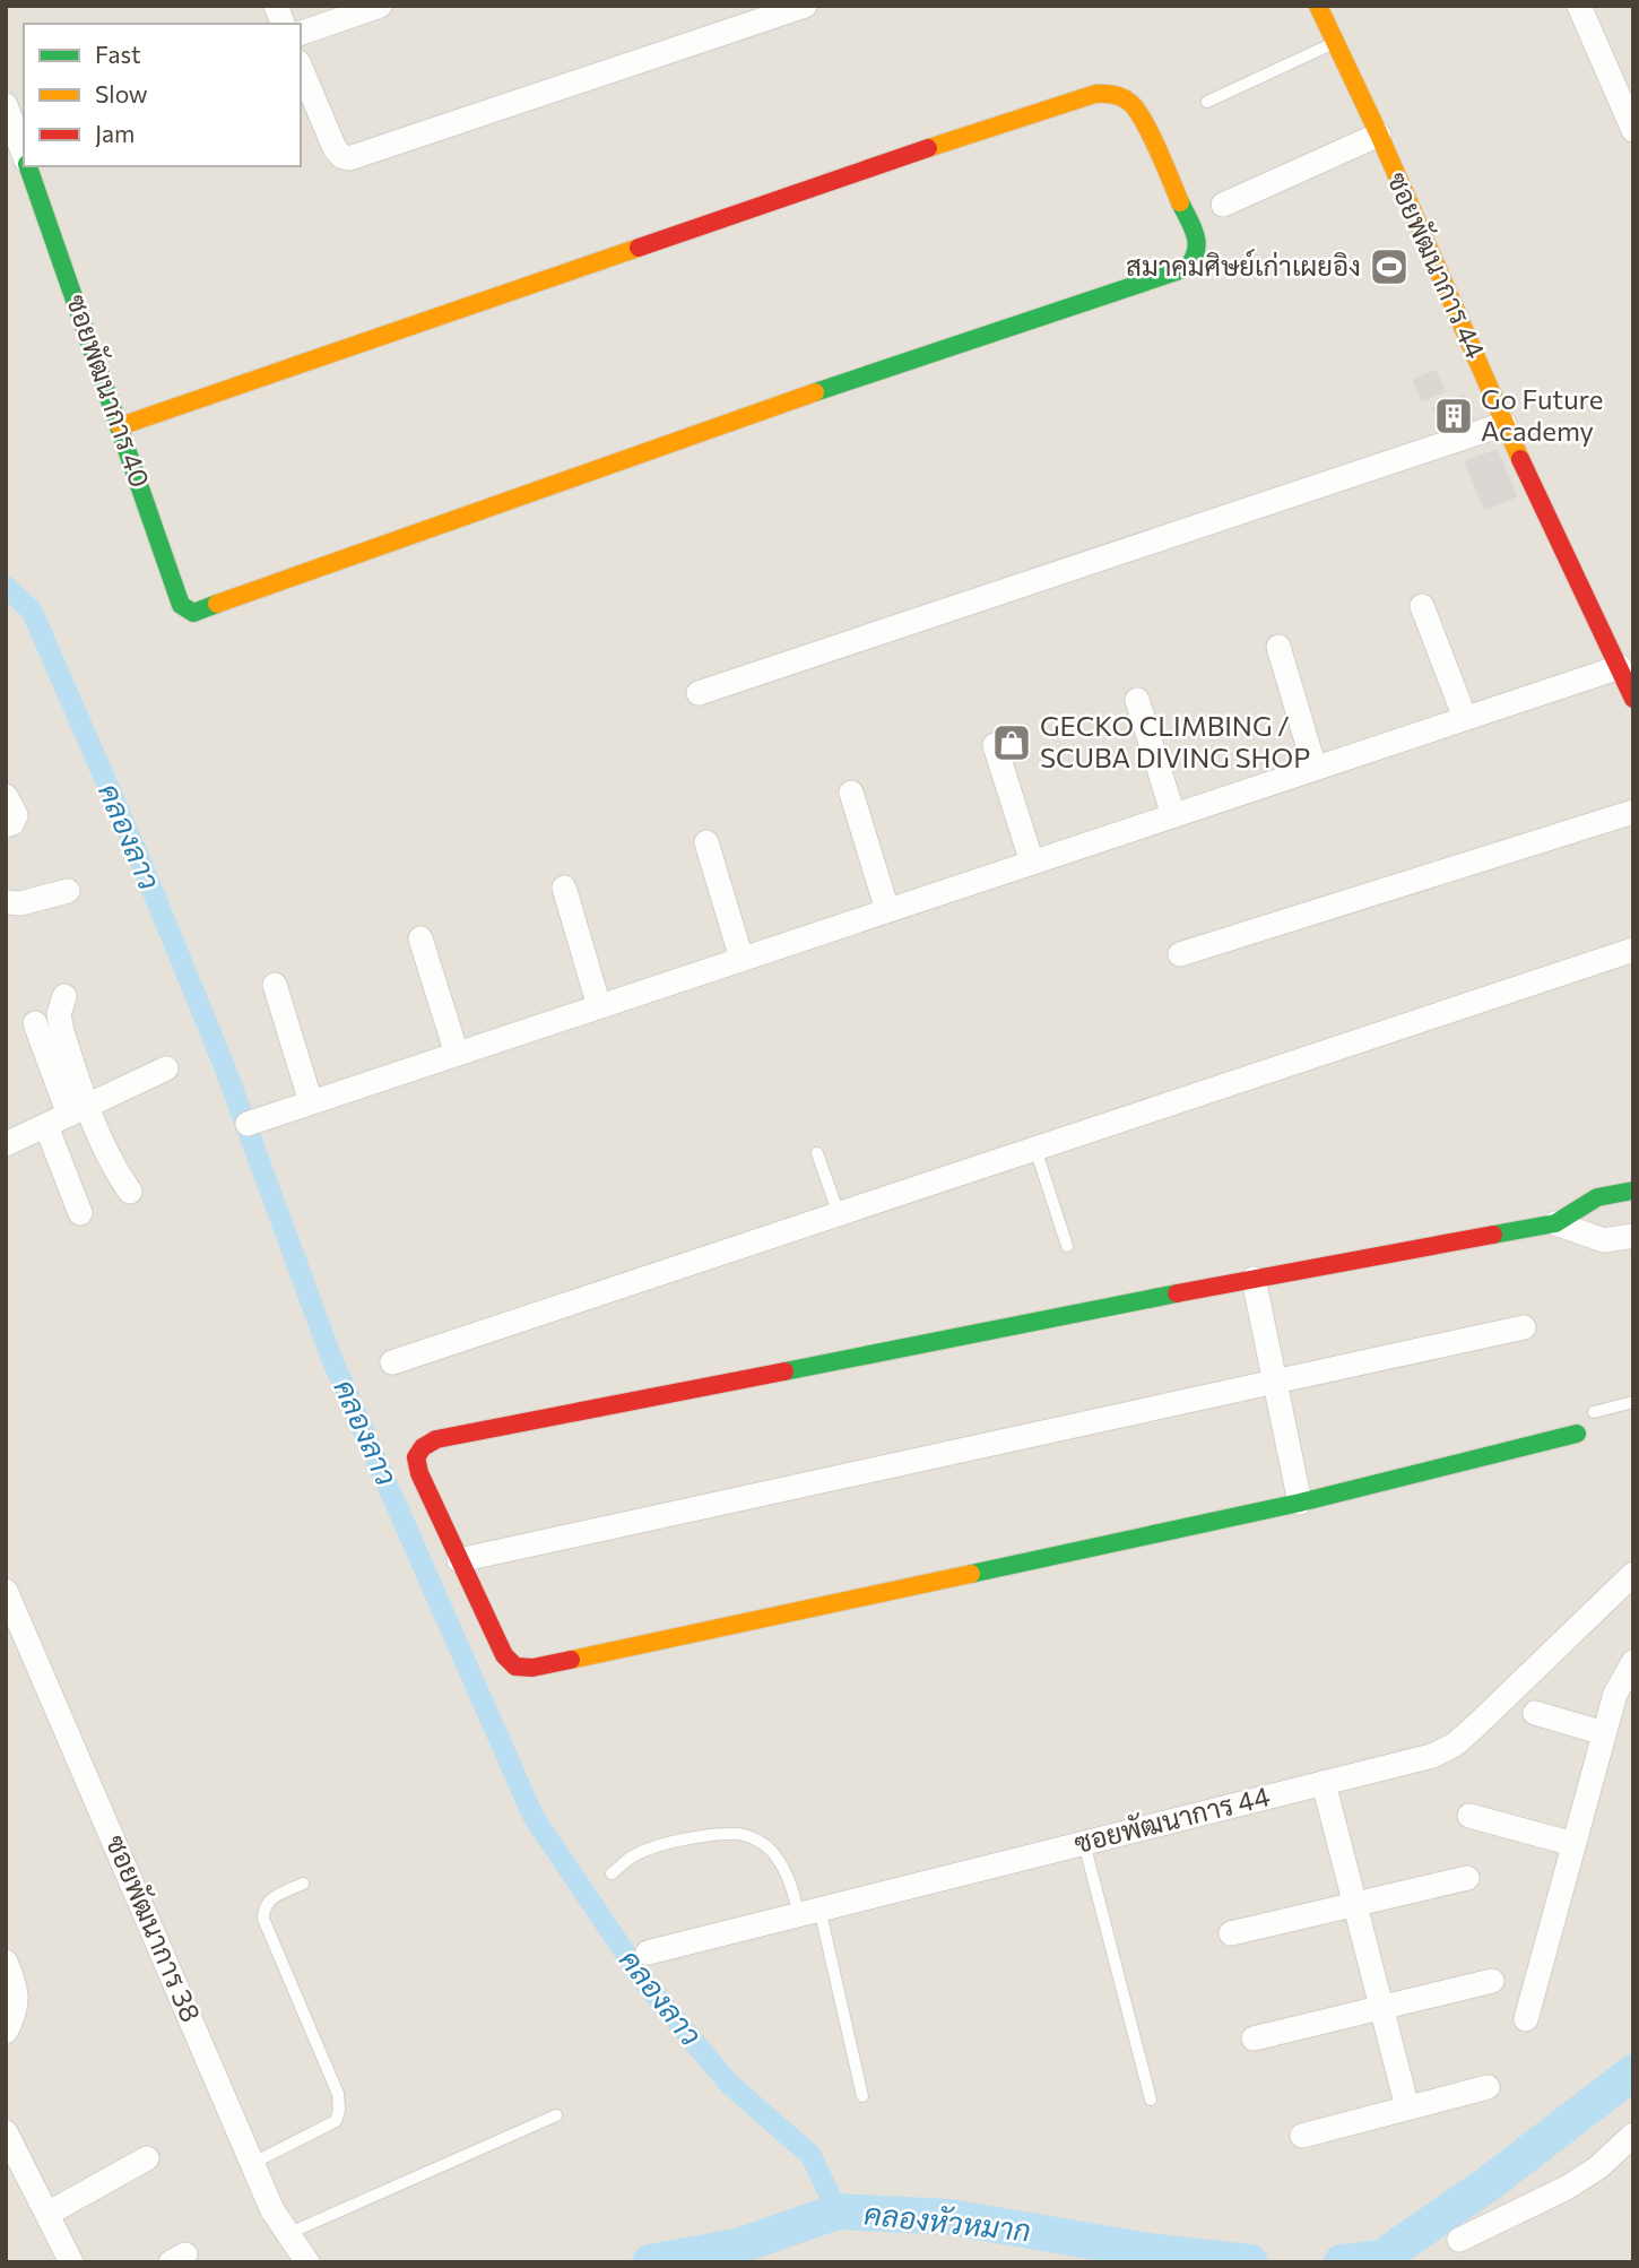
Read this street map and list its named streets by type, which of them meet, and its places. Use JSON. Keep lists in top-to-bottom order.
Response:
{
  "streets": {
    "street": ["ซอยพัฒนาการ 44", "ซอยพัฒนาการ 40", "ซอยพัฒนาการ 38"]
  },
  "water": ["คลองลาว", "คลองหัวหมาก"],
  "places": {
    "sports": ["สมาคมศิษย์เก่าเผยอิง"],
    "building": ["Go Future Academy"],
    "shop": ["GECKO CLIMBING / SCUBA DIVING SHOP"]
  },
  "legend": ["Fast", "Slow", "Jam"]
}
